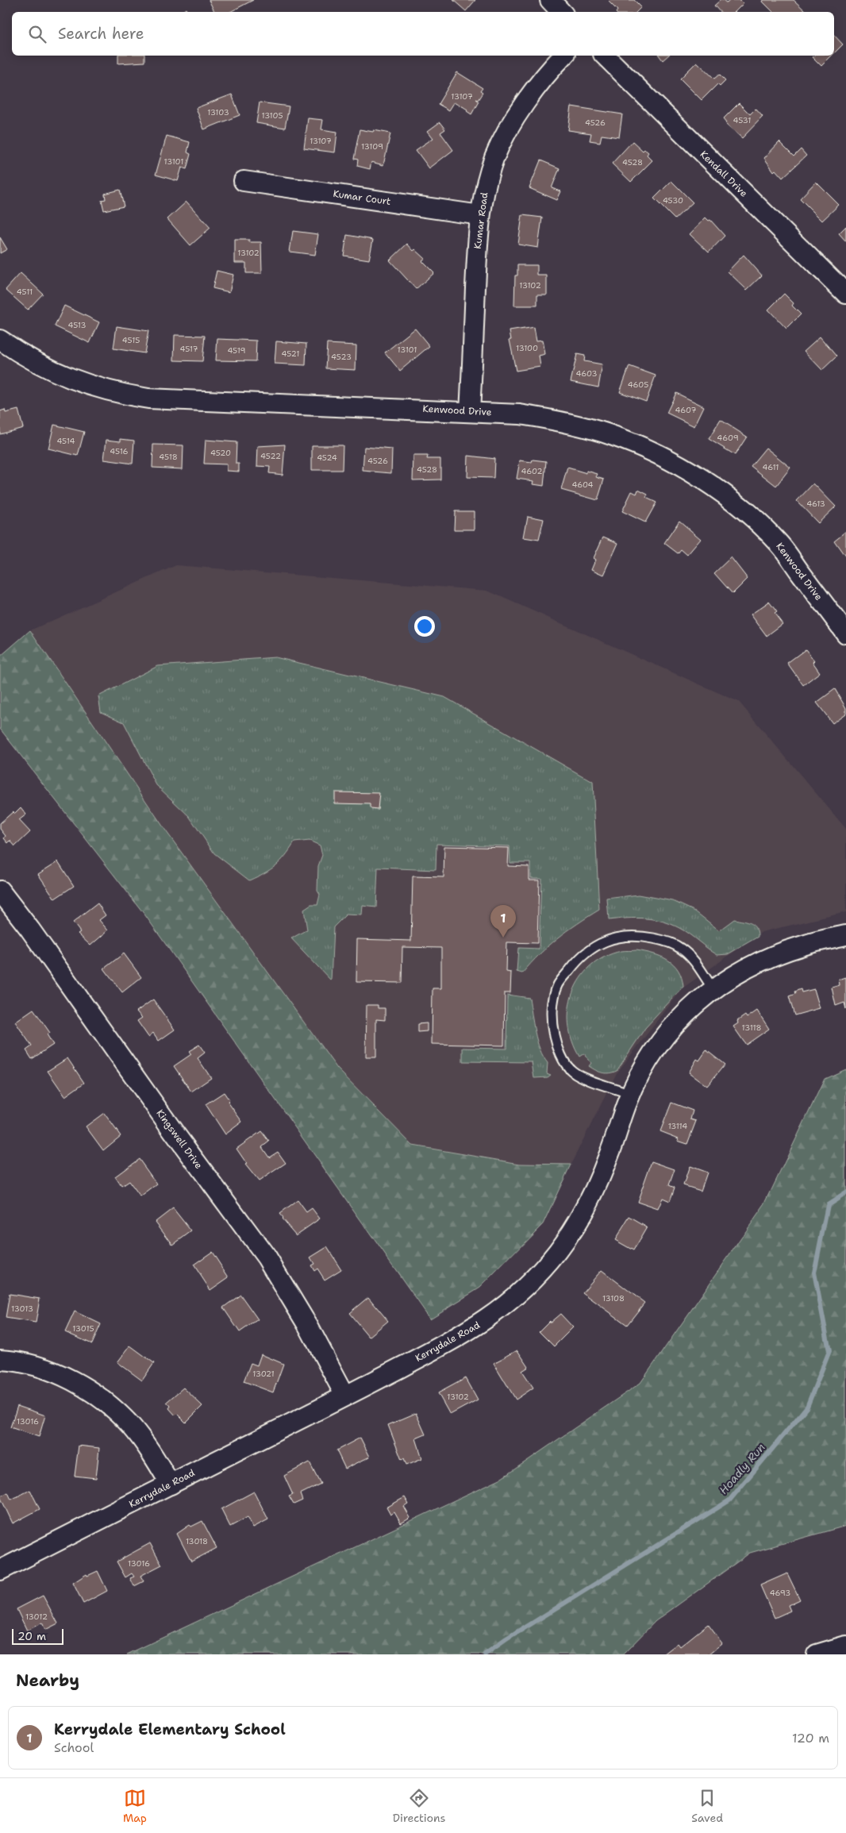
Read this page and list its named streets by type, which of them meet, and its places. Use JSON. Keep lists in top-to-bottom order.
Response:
{
  "streets": {
    "street": [
      "Kendall Drive",
      "Kumar Court",
      "Kumar Road",
      "Kenwood Drive",
      "Kingswell Drive",
      "Kerrydale Road"
    ]
  },
  "crossings": [
    ["Kumar Court", "Kumar Road"],
    ["Kumar Road", "Kenwood Drive"],
    ["Kingswell Drive", "Kerrydale Road"]
  ],
  "water": ["Hoadly Run"],
  "house_numbers": [
    "13107",
    "13103",
    "13105",
    "4531",
    "4526",
    "13107",
    "13109",
    "13101",
    "4528",
    "4530",
    "13102",
    "13102",
    "4511",
    "4513",
    "4515",
    "13100",
    "4517",
    "13101",
    "4519",
    "4521",
    "4523",
    "4603",
    "4605",
    "4607",
    "4609",
    "4514",
    "4516",
    "4520",
    "4522",
    "4518",
    "4524",
    "4526",
    "4611",
    "4528",
    "4602",
    "4604",
    "4613",
    "13118",
    "13114",
    "13108",
    "13013",
    "13015",
    "13021",
    "13102",
    "13016",
    "13018",
    "13016",
    "4693",
    "13012"
  ],
  "scale_bar": "20 m",
  "page": {
    "search": "Search here",
    "pins": "1",
    "scale": "20 m",
    "heading": "Nearby",
    "list": [
      {
        "mark": "1",
        "name": "Kerrydale Elementary School",
        "note": "School",
        "value": "120 m"
      }
    ],
    "nav": ["Map", "Directions", "Saved"]
  }
}
